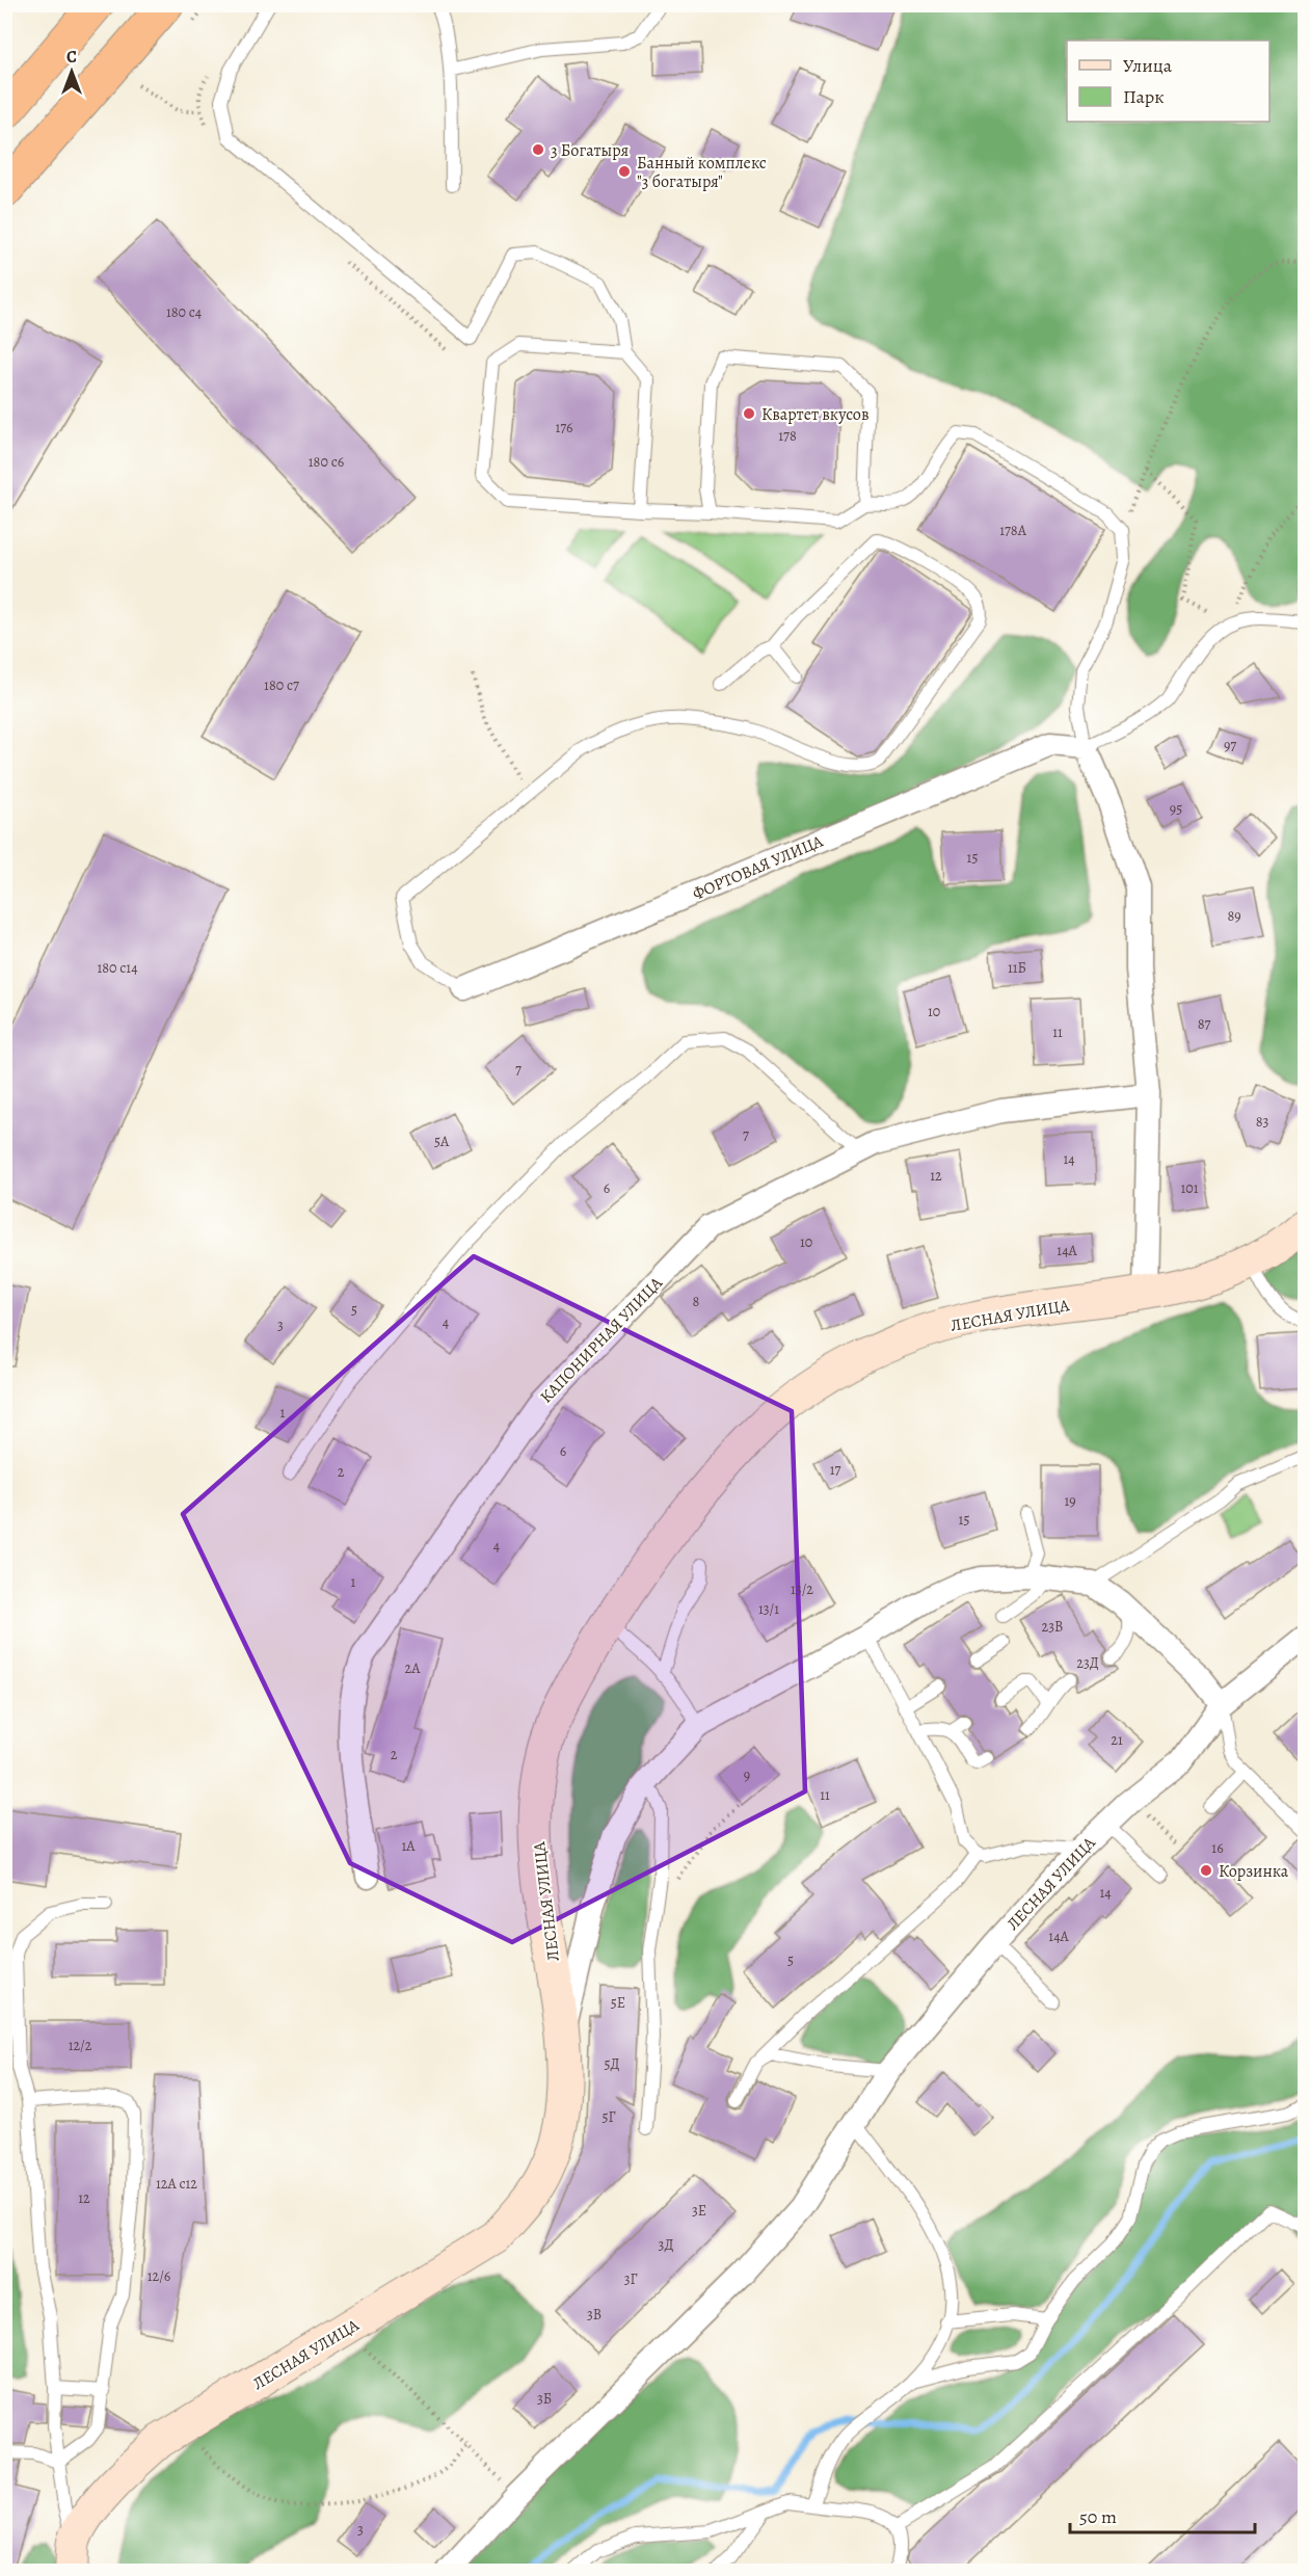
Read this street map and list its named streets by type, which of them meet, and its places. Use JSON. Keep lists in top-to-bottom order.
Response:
{
  "streets": {
    "main road": ["ЛЕСНАЯ УЛИЦА"],
    "street": ["ФОРТОВАЯ УЛИЦА", "КАПОНИРНАЯ УЛИЦА"]
  },
  "places": [
    "3 Богатыря",
    "Банный комплекс \"3 богатыря\"",
    "Квартет вкусов",
    "Корзинка"
  ],
  "house_numbers": [
    "180 с4",
    "176",
    "178",
    "180 с6",
    "178А",
    "180 с7",
    "97",
    "95",
    "15",
    "89",
    "180 с14",
    "11Б",
    "10",
    "87",
    "11",
    "7",
    "83",
    "7",
    "5А",
    "14",
    "12",
    "6",
    "101",
    "10",
    "14А",
    "8",
    "5",
    "4",
    "3",
    "1",
    "6",
    "17",
    "2",
    "19",
    "15",
    "4",
    "1",
    "13/2",
    "13/1",
    "23В",
    "23Д",
    "2А",
    "21",
    "2",
    "9",
    "11",
    "1А",
    "16",
    "14",
    "14А",
    "5",
    "5Е",
    "12/2",
    "5Д",
    "5Г",
    "12А с12",
    "12",
    "3Е",
    "3Д",
    "12/6",
    "3Г",
    "3В",
    "3Б",
    "3"
  ],
  "legend": ["Улица", "Парк"],
  "scale_bar": "50 m",
  "north": "top"
}
